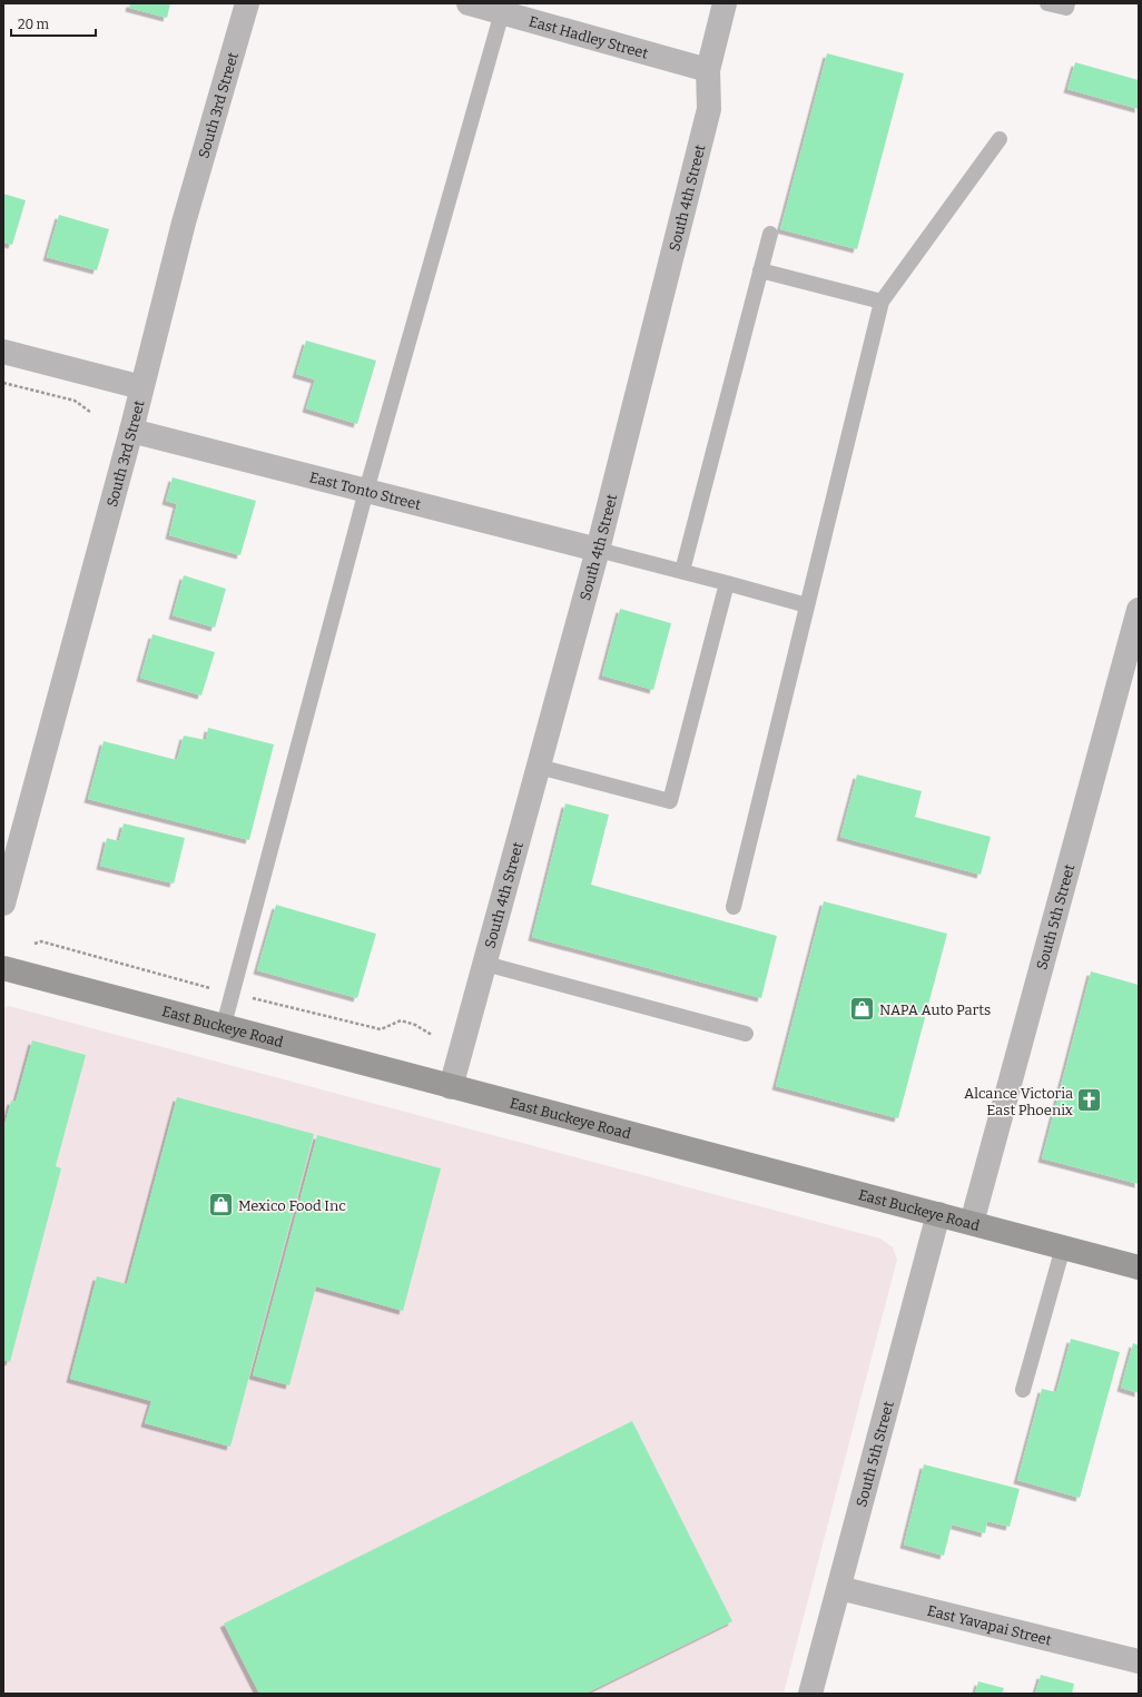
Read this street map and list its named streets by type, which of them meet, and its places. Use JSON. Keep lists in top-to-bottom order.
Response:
{
  "streets": {
    "main road": ["East Buckeye Road"],
    "street": [
      "East Hadley Street",
      "South 3rd Street",
      "South 4th Street",
      "East Tonto Street",
      "South 5th Street",
      "East Yavapai Street"
    ]
  },
  "crossings": [
    ["East Hadley Street", "South 4th Street"],
    ["South 3rd Street", "East Tonto Street"],
    ["South 4th Street", "East Tonto Street"],
    ["South 4th Street", "East Buckeye Road"],
    ["South 5th Street", "East Buckeye Road"],
    ["South 5th Street", "East Yavapai Street"]
  ],
  "places": {
    "shop": ["NAPA Auto Parts", "Mexico Food Inc"],
    "church": ["Alcance Victoria East Phoenix"]
  },
  "scale_bar": "20 m"
}
